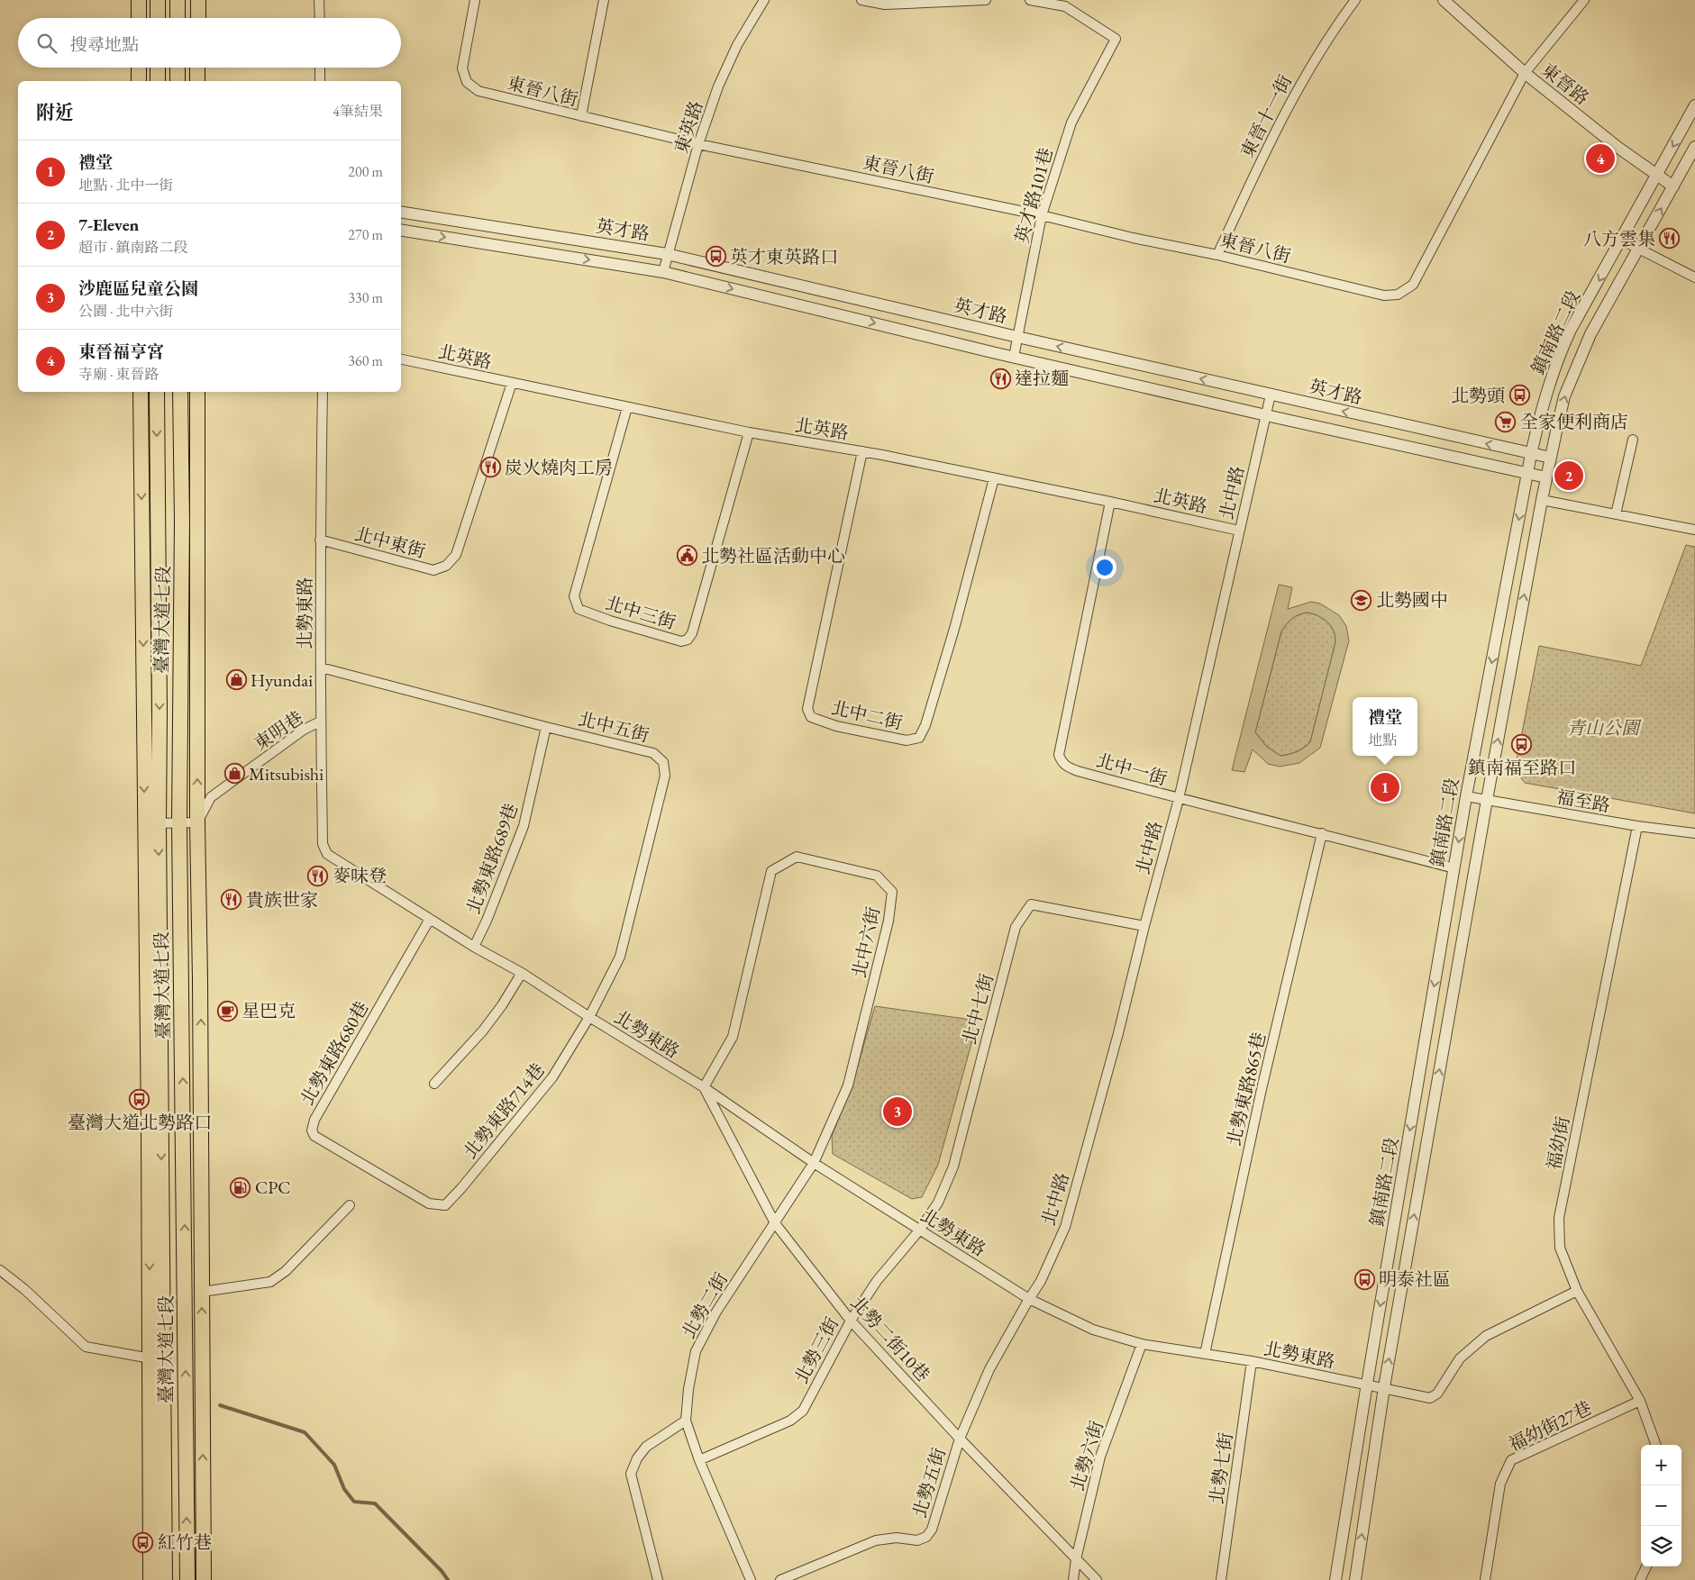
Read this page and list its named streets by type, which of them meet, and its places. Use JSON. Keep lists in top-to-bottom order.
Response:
{
  "streets": {
    "main road": ["臺灣大道七段"],
    "street": [
      "東晉路",
      "東晉八街",
      "東晉十一街",
      "東英路",
      "英才路101巷",
      "英才路",
      "鎮南路二段",
      "北英路",
      "北中路",
      "北中東街",
      "北中三街",
      "北勢東路",
      "北中二街",
      "北中五街",
      "東明巷",
      "北中一街",
      "福至路",
      "北勢東路689巷",
      "北中六街",
      "北中七街",
      "北勢東路680巷",
      "北勢東路865巷",
      "北勢東路714巷",
      "福幼街",
      "北勢二街",
      "北勢二街10巷",
      "北勢三街",
      "福幼街27巷",
      "北勢六街",
      "北勢七街",
      "北勢五街"
    ]
  },
  "crossings": [
    ["東晉路", "東晉八街"],
    ["東晉路", "鎮南路二段"],
    ["東晉八街", "東晉十一街"],
    ["東晉八街", "東英路"],
    ["東晉八街", "英才路101巷"],
    ["東英路", "英才路"],
    ["英才路101巷", "英才路"],
    ["英才路", "鎮南路二段"],
    ["英才路", "北中路"],
    ["鎮南路二段", "北勢東路"],
    ["鎮南路二段", "北中一街"],
    ["鎮南路二段", "福至路"],
    ["北英路", "北中路"],
    ["北英路", "北中東街"],
    ["北英路", "北中三街"],
    ["北英路", "北中二街"],
    ["北英路", "北中一街"],
    ["北中路", "北勢東路"],
    ["北中路", "北中一街"],
    ["北中路", "北中七街"],
    ["北中路", "北勢五街"],
    ["北中東街", "北勢東路"],
    ["北勢東路", "北中五街"],
    ["北勢東路", "東明巷"],
    ["北勢東路", "北勢東路689巷"],
    ["北勢東路", "北中六街"],
    ["北勢東路", "北中七街"],
    ["北勢東路", "北勢東路680巷"],
    ["北勢東路", "北勢東路865巷"],
    ["北勢東路", "北勢東路714巷"],
    ["北勢東路", "福幼街"],
    ["北勢東路", "北勢二街"],
    ["北勢東路", "北勢二街10巷"],
    ["北勢東路", "北勢三街"],
    ["北勢東路", "北勢六街"],
    ["北勢東路", "北勢七街"],
    ["北勢東路", "北勢五街"],
    ["臺灣大道七段", "東明巷"],
    ["北中五街", "北勢東路689巷"],
    ["北中五街", "北勢東路714巷"],
    ["北中一街", "北勢東路865巷"],
    ["福至路", "福幼街"],
    ["北中六街", "北勢二街"],
    ["北中六街", "北勢二街10巷"],
    ["北中七街", "北勢三街"],
    ["北勢東路680巷", "北勢東路714巷"],
    ["福幼街", "福幼街27巷"],
    ["北勢二街", "北勢二街10巷"],
    ["北勢二街", "北勢三街"],
    ["北勢二街10巷", "北勢三街"],
    ["北勢二街10巷", "北勢六街"],
    ["北勢二街10巷", "北勢五街"]
  ],
  "parks": ["青山公園"],
  "places": {
    "restaurant": [
      "八方雲集",
      "達拉麵",
      "炭火燒肉工房",
      "麥味登",
      "貴族世家"
    ],
    "bus stop": [
      "英才東英路口",
      "北勢頭",
      "鎮南福至路口",
      "臺灣大道北勢路口",
      "明泰社區",
      "紅竹巷"
    ],
    "supermarket": ["全家便利商店"],
    "public building": ["北勢社區活動中心"],
    "school or university": ["北勢國中"],
    "shop": ["Hyundai", "Mitsubishi"],
    "cafe": ["星巴克"],
    "fuel station": ["CPC"]
  },
  "page": {
    "search": "搜尋地點",
    "heading": ["附近", "4筆結果"],
    "list": [
      {
        "mark": "1",
        "name": "禮堂",
        "note": "地點 · 北中一街",
        "value": "200 m"
      },
      {
        "mark": "2",
        "name": "7-Eleven",
        "note": "超市 · 鎮南路二段",
        "value": "270 m"
      },
      {
        "mark": "3",
        "name": "沙鹿區兒童公園",
        "note": "公園 · 北中六街",
        "value": "330 m"
      },
      {
        "mark": "4",
        "name": "東晉福亨宮",
        "note": "寺廟 · 東晉路",
        "value": "360 m"
      }
    ],
    "pins": [
      "4",
      "2",
      "1",
      "3"
    ],
    "popup": ["禮堂", "地點"],
    "map_buttons": ["+", "−"]
  }
}
